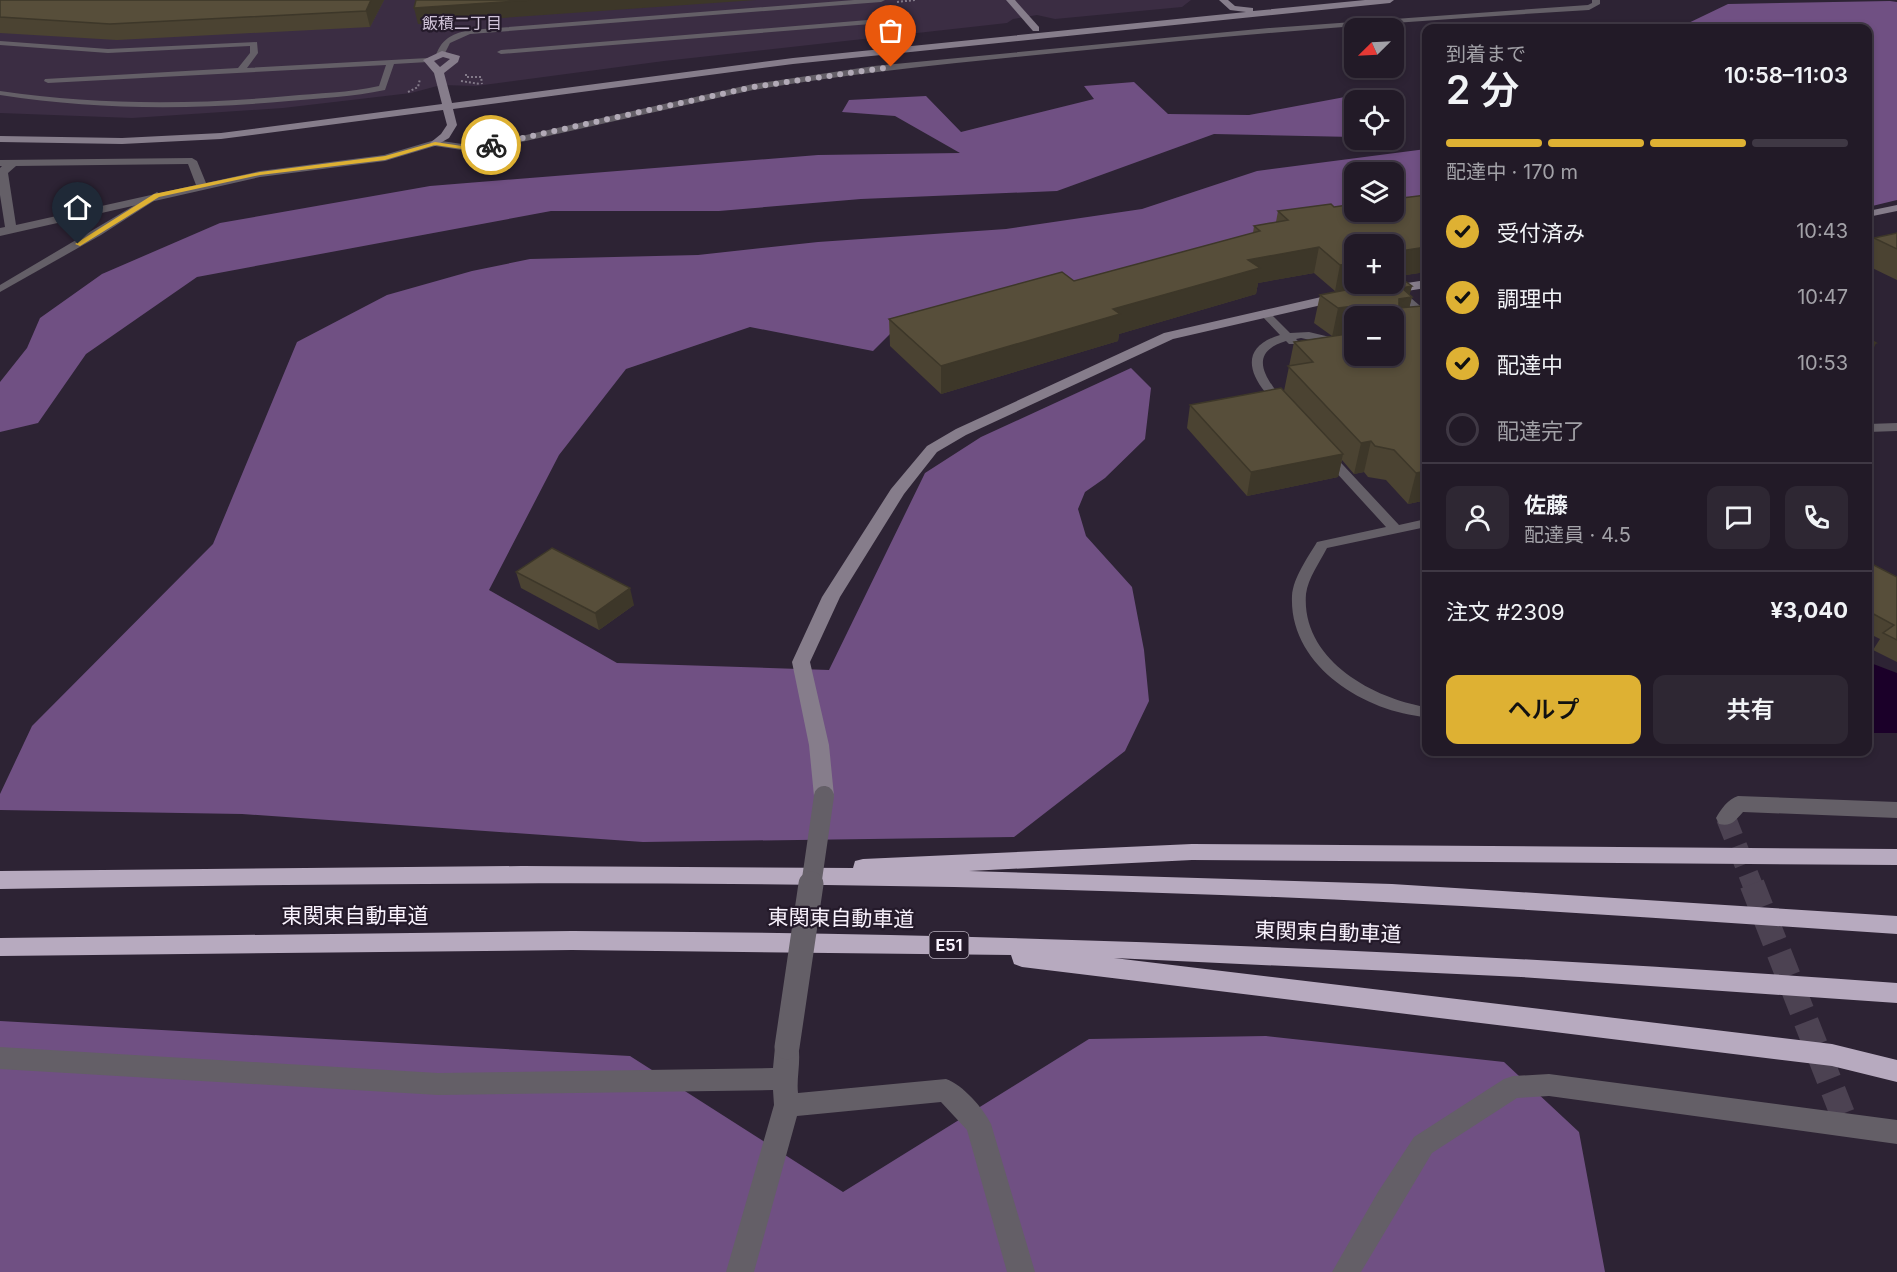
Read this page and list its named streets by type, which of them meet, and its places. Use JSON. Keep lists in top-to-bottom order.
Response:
{
  "streets": {
    "highway": ["東関東自動車道", "E51"]
  },
  "districts": ["飯積二丁目"],
  "north": "bottom left",
  "page": {
    "map_buttons": ["+", "−"],
    "heading": ["2 分", "到着まで", "10:58–11:03"],
    "panel": [
      "佐藤",
      "配達員 · 4.5",
      "注文 #2309",
      "¥3,040"
    ],
    "bar": "配達中 · 170 m",
    "list": [
      ["受付済み", "10:43"],
      ["調理中", "10:47"],
      ["配達中", "10:53"],
      "配達完了"
    ],
    "buttons": ["ヘルプ", "共有"]
  }
}
